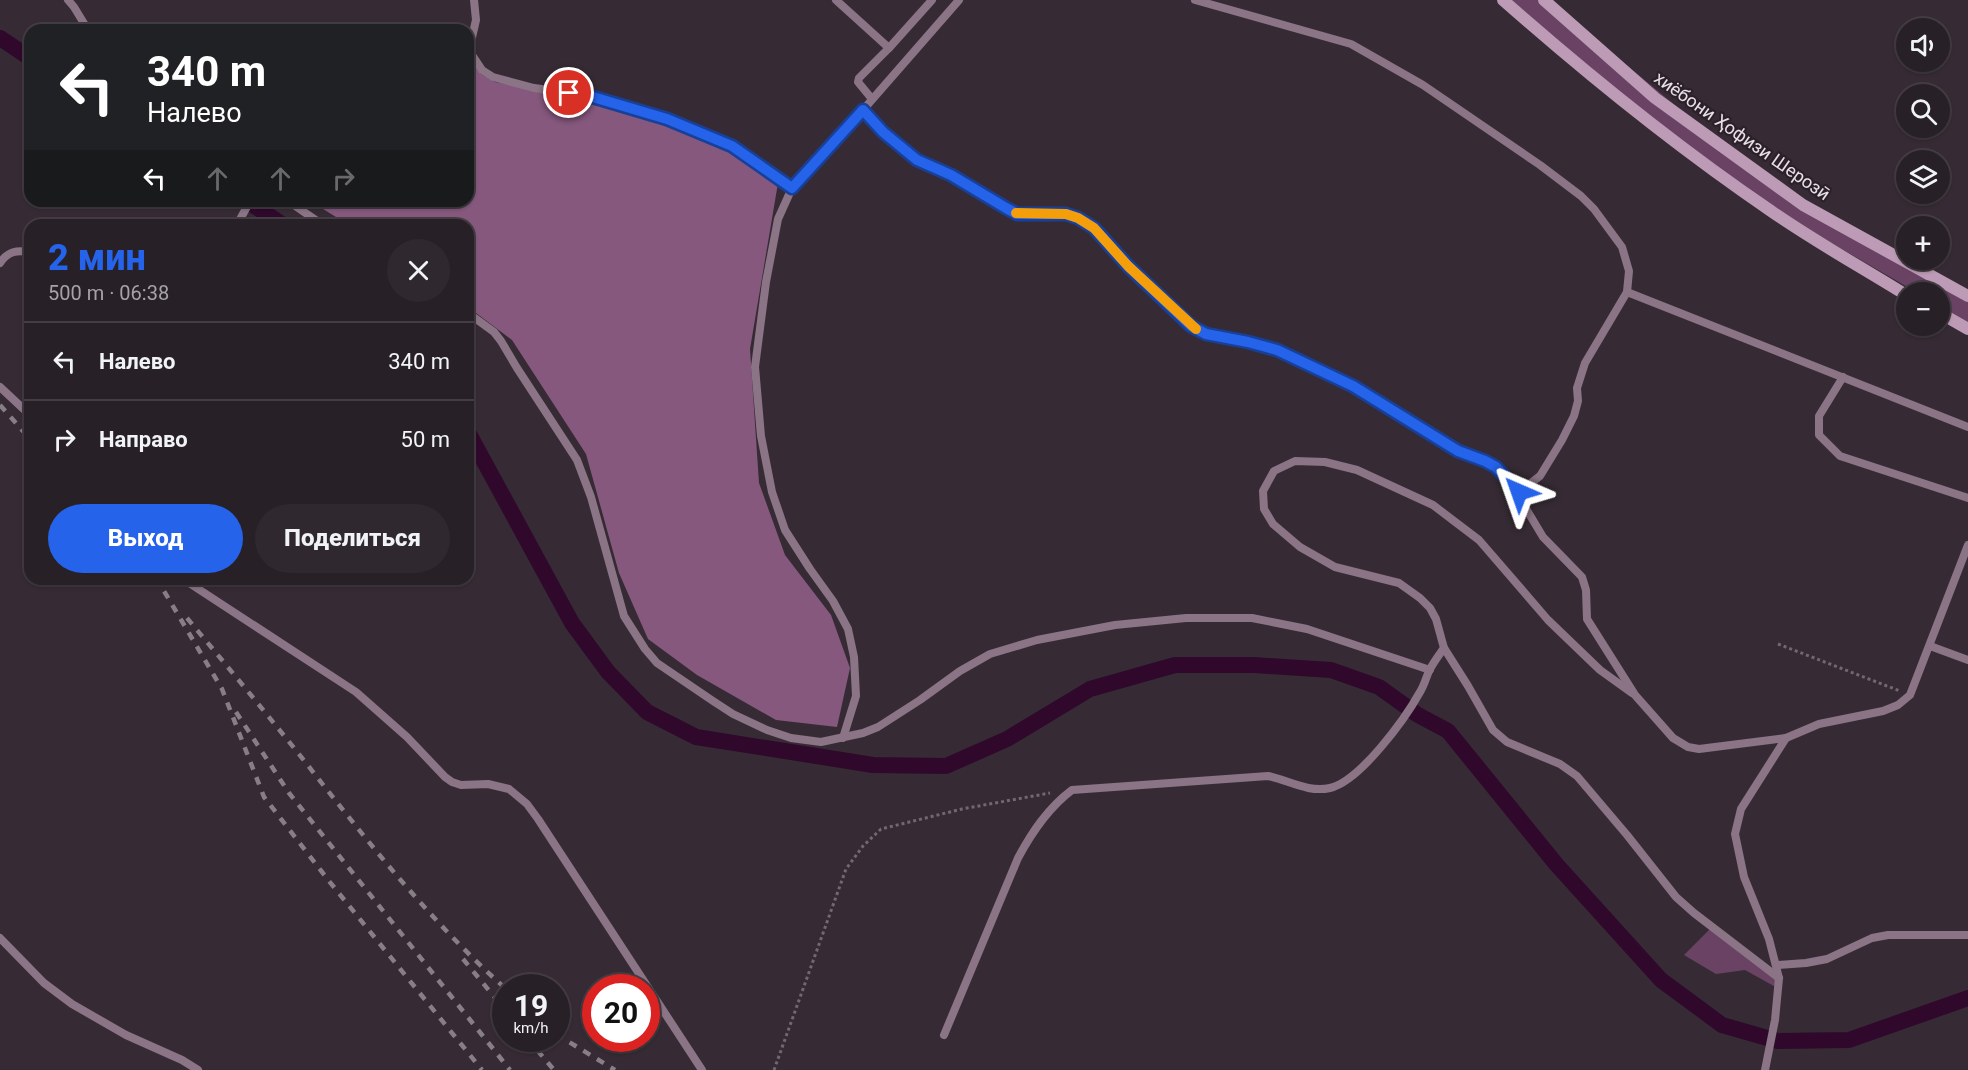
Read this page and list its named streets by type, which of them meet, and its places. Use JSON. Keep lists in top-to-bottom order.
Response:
{
  "streets": {
    "main road": ["хиёбони Ҳофизи Шерозӣ"]
  },
  "page": {
    "map_buttons": ["+", "−"],
    "turn": ["340 m", "Налево"],
    "heading": ["2 мин", "500 m · 06:38"],
    "list": [
      {
        "name": "Налево",
        "value": "340 m"
      },
      {
        "name": "Направо",
        "value": "50 m"
      }
    ],
    "buttons": ["Выход", "Поделиться"],
    "speed": "19 km/h",
    "limit": "20"
  }
}
